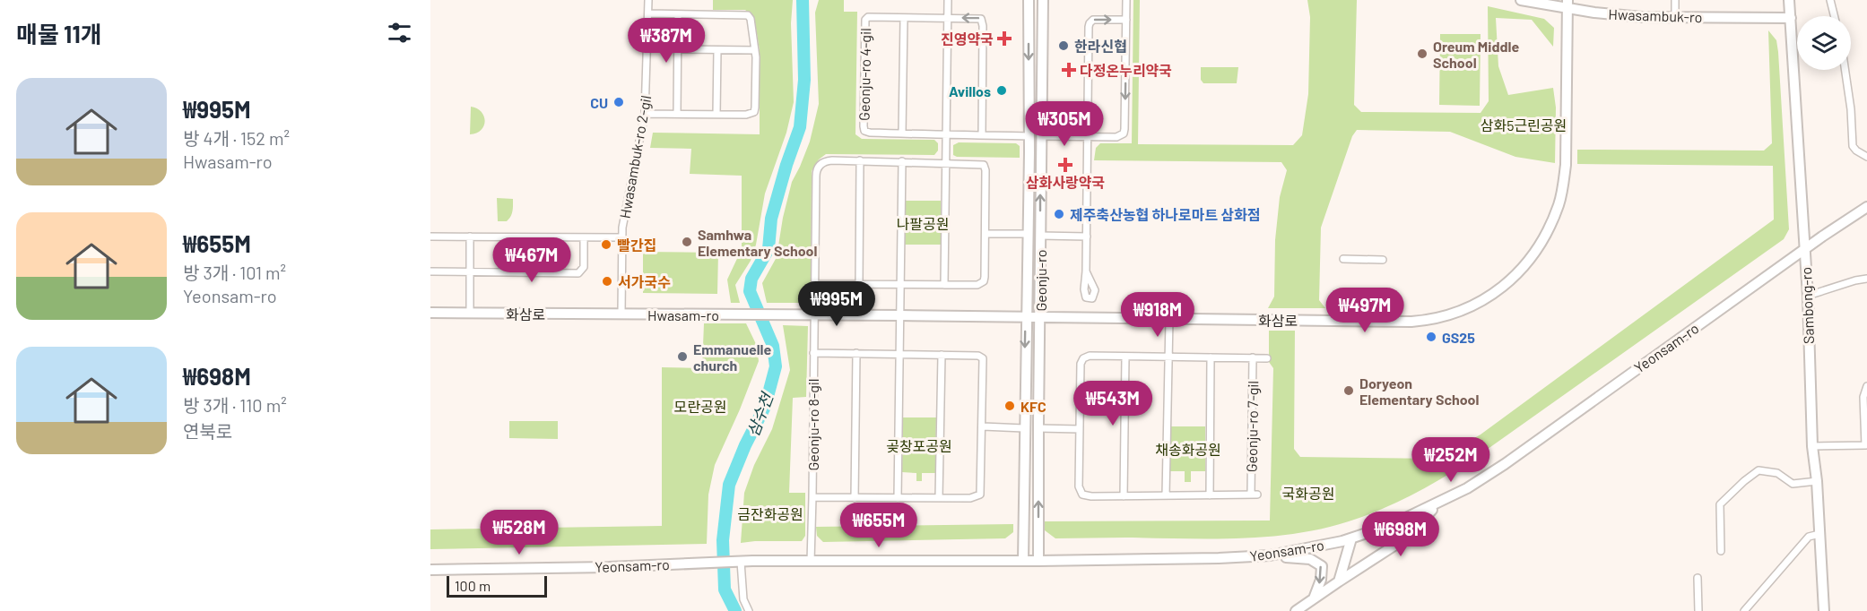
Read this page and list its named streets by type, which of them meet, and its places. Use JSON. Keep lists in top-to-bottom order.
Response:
{
  "streets": {
    "street": [
      "Hwasambuk-ro",
      "Geonju-ro 4-gil",
      "Hwasambuk-ro 2-gil",
      "Geonju-ro",
      "Sambong-ro",
      "화삼로",
      "Hwasam-ro",
      "Yeonsam-ro",
      "Geonju-ro 8-gil",
      "Geonju-ro 7-gil"
    ]
  },
  "crossings": [
    ["Hwasambuk-ro", "Sambong-ro"],
    ["Hwasambuk-ro", "화삼로"],
    ["Geonju-ro 4-gil", "Geonju-ro"],
    ["Hwasambuk-ro 2-gil", "화삼로"],
    ["Hwasambuk-ro 2-gil", "Hwasam-ro"],
    ["Geonju-ro", "화삼로"],
    ["Geonju-ro", "Yeonsam-ro"],
    ["Sambong-ro", "Yeonsam-ro"],
    ["화삼로", "Hwasam-ro"],
    ["Hwasam-ro", "Geonju-ro 8-gil"],
    ["Yeonsam-ro", "Geonju-ro 8-gil"]
  ],
  "water": ["삼수천"],
  "parks": [
    "삼화5근린공원",
    "나팔공원",
    "모란공원",
    "곶창포공원",
    "채송화공원",
    "국화공원",
    "금잔화공원"
  ],
  "places": {
    "health": ["진영약국", "다정온누리약국", "삼화사랑약국"],
    "other": [
      "한라신협",
      "Oreum Middle School",
      "Avillos",
      "CU",
      "제주축산농협 하나로마트 삼화점",
      "Samhwa Elementary School",
      "빨간집",
      "서가국수",
      "GS25",
      "Emmanuelle church",
      "Doryeon Elementary School",
      "KFC"
    ]
  },
  "scale_bar": "100 m",
  "page": {
    "heading": "매물 11개",
    "price": [
      "₩387M",
      "₩305M",
      "₩467M",
      "₩995M",
      "₩497M",
      "₩918M",
      "₩543M",
      "₩252M",
      "₩655M",
      "₩528M",
      "₩698M"
    ],
    "list": [
      {
        "name": "₩995M",
        "note": "방 4개 · 152 m² · Hwasam-ro"
      },
      {
        "name": "₩655M",
        "note": "방 3개 · 101 m² · Yeonsam-ro"
      },
      {
        "name": "₩698M",
        "note": "방 3개 · 110 m² · 연북로"
      }
    ],
    "scale": "100 m"
  }
}
